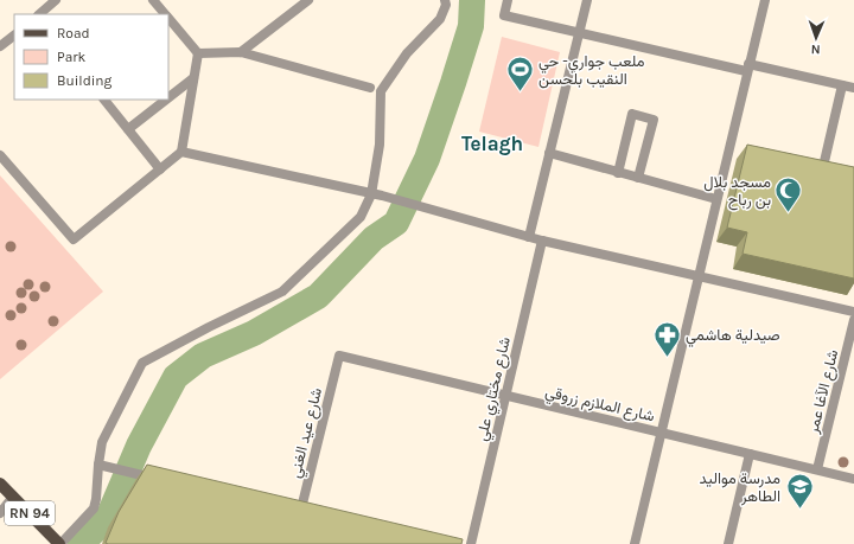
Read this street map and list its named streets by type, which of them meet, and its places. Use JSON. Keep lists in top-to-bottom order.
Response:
{
  "streets": {
    "main road": ["RN 94"],
    "street": [
      "شارع مختاري علي",
      "شارع الآغا عمر",
      "شارع الملازم زروقي",
      "شارع عيد الغني"
    ]
  },
  "crossings": [
    ["شارع مختاري علي", "شارع الملازم زروقي"],
    ["شارع الآغا عمر", "شارع الملازم زروقي"],
    ["شارع الملازم زروقي", "شارع عيد الغني"]
  ],
  "districts": ["Telagh"],
  "places": {
    "sports": ["ملعب جواري- حي النقيب بلحسن"],
    "mosque": ["مسجد بلال بن رباح"],
    "pharmacy": ["صيدلية هاشمي"],
    "school or university": ["مدرسة مواليد الطاهر"]
  },
  "legend": ["Road", "Park", "Building"],
  "north": "bottom"
}
